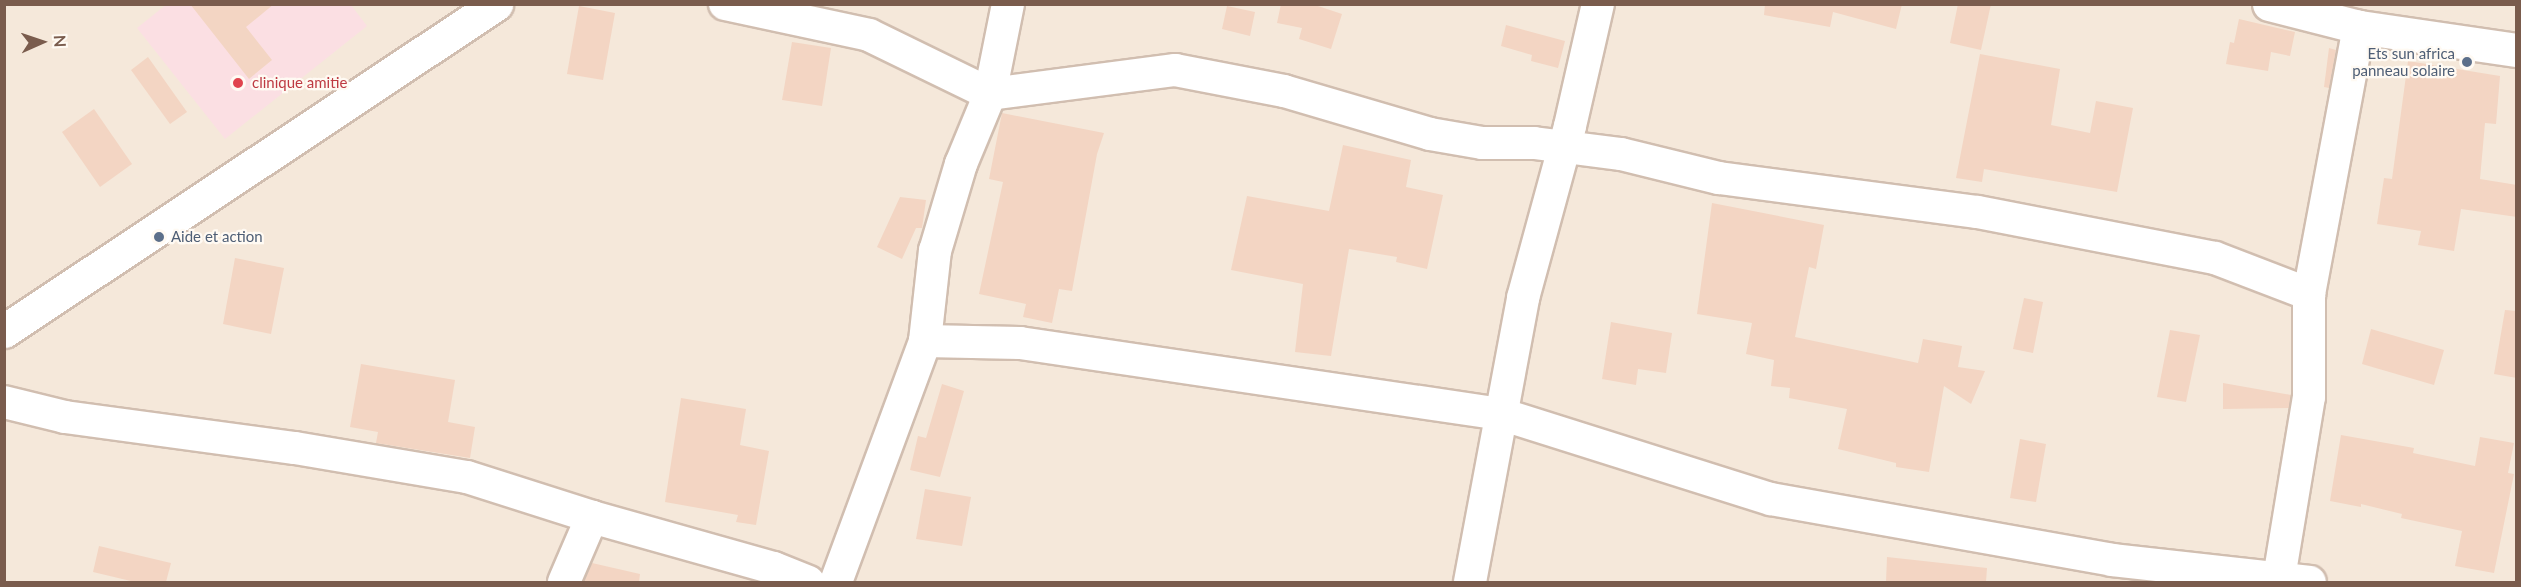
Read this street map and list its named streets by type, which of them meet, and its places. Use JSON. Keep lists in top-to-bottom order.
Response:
{
  "places": ["Ets sun africa panneau solaire", "clinique amitie", "Aide et action"],
  "north": "right"
}
